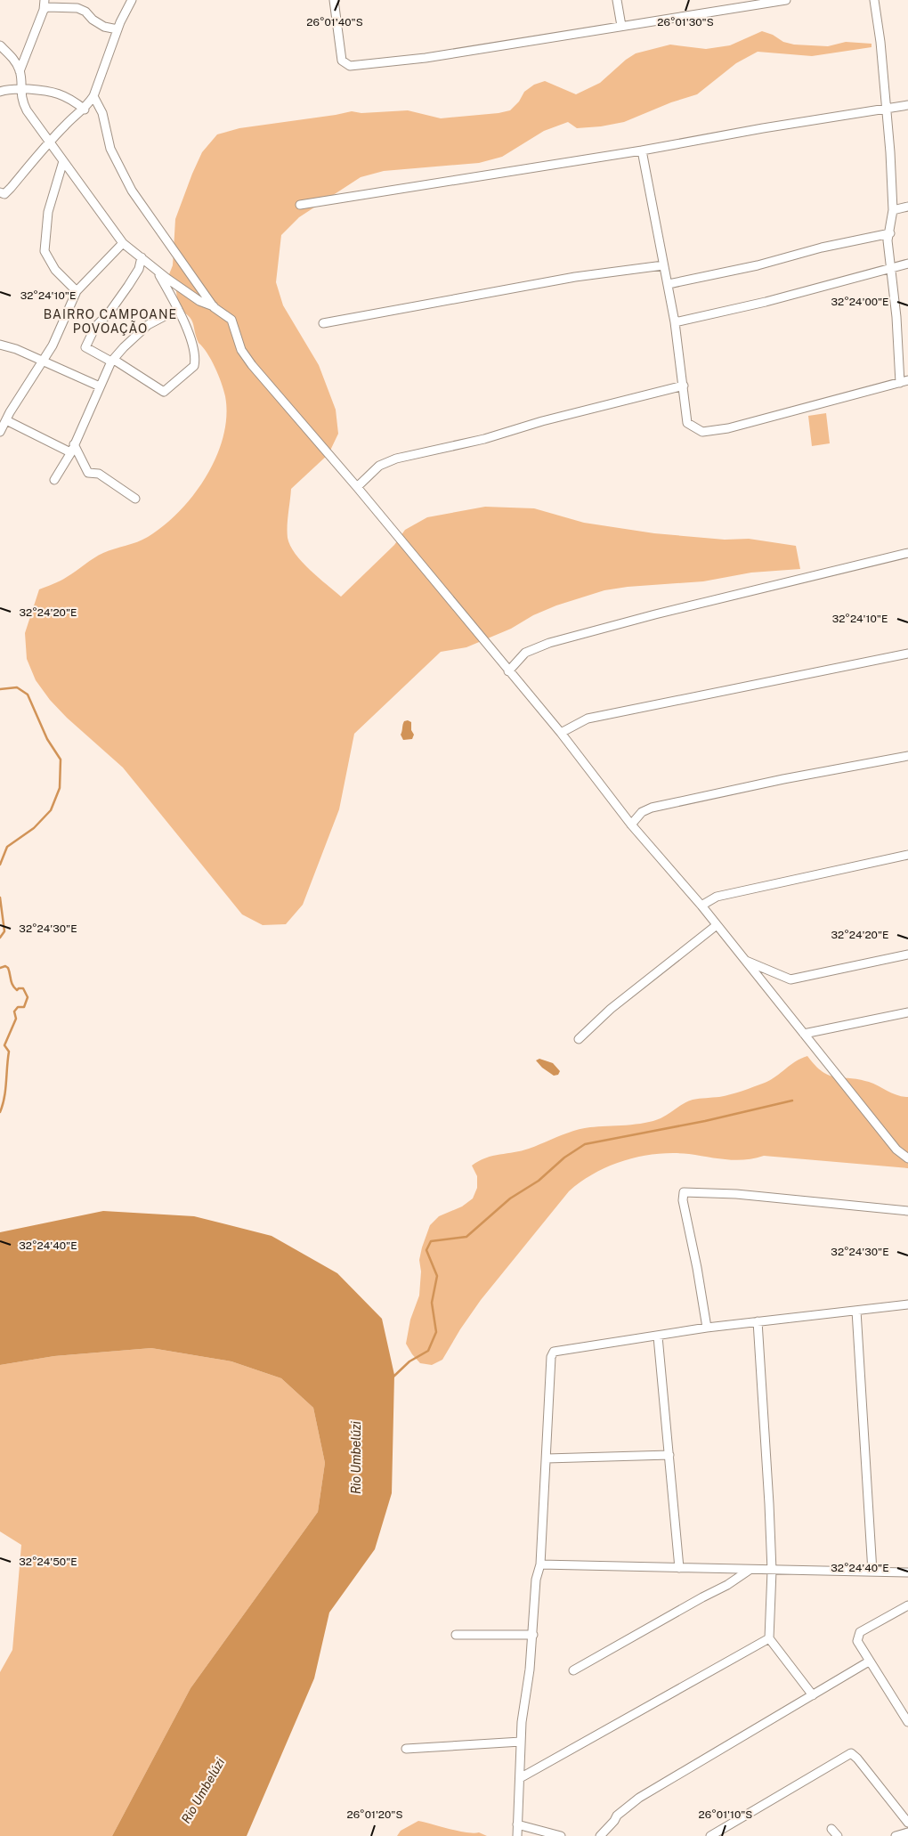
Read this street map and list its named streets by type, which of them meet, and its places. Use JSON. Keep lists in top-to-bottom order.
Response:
{
  "districts": ["BAIRRO CAMPOANE POVOAÇÃO"],
  "water": ["Rio Umbelúzi"],
  "coordinates": [
    "26°01'40\"S",
    "26°01'30\"S",
    "32°24'10\"E",
    "32°24'00\"E",
    "32°24'20\"E",
    "32°24'30\"E",
    "32°24'40\"E",
    "32°24'50\"E",
    "26°01'20\"S",
    "26°01'10\"S"
  ]
}
